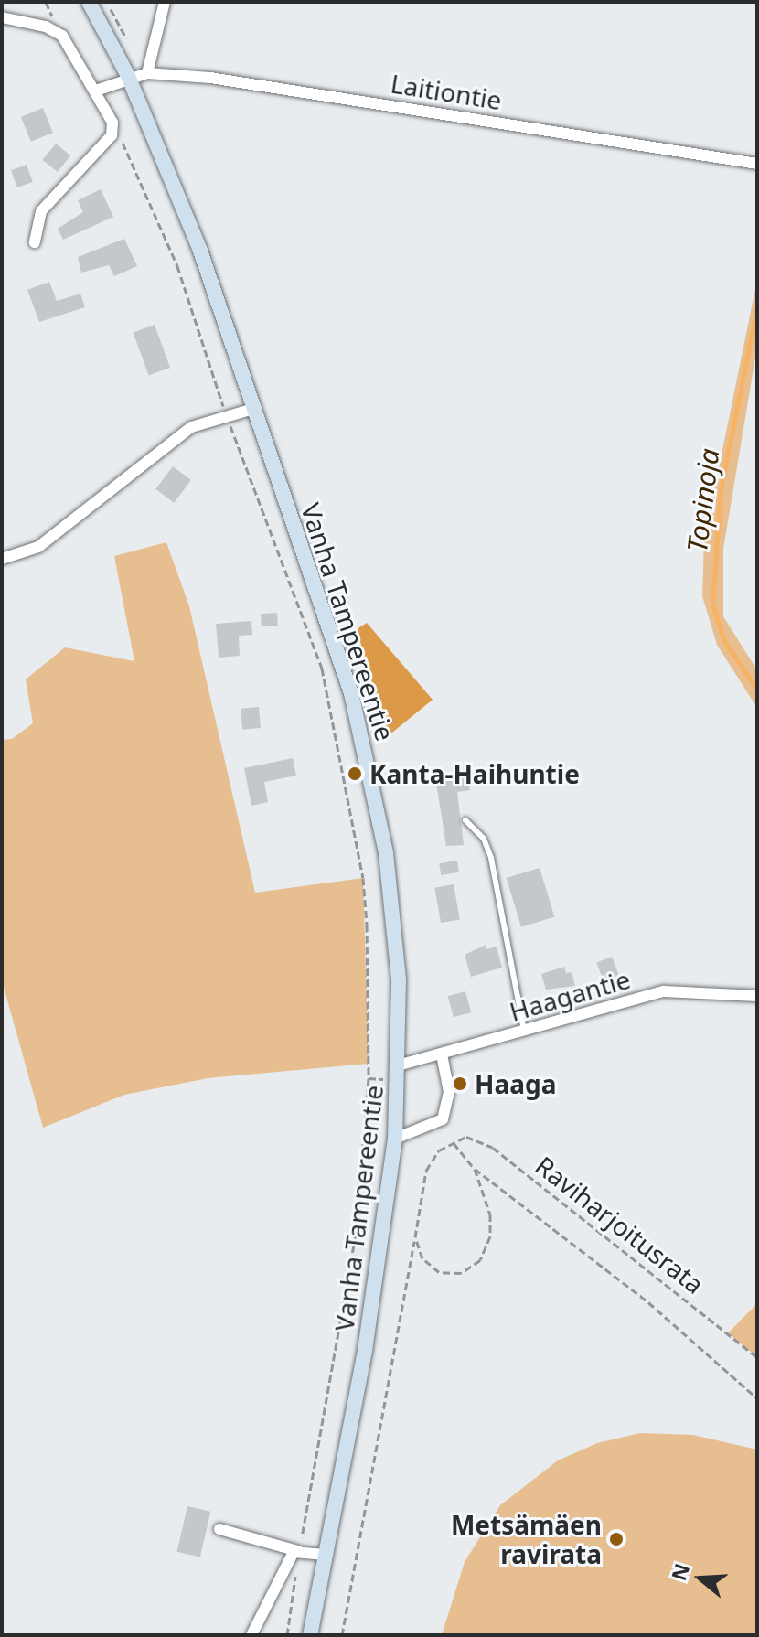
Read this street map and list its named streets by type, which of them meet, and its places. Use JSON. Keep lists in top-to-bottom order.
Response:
{
  "streets": {
    "main road": ["Vanha Tampereentie"],
    "street": ["Laitiontie", "Haagantie"],
    "path": ["Raviharjoitusrata"]
  },
  "crossings": [
    ["Laitiontie", "Vanha Tampereentie"],
    ["Vanha Tampereentie", "Haagantie"]
  ],
  "water": ["Topinoja"],
  "places": ["Kanta-Haihuntie", "Haaga", "Metsämäen ravirata"],
  "north": "left"
}
